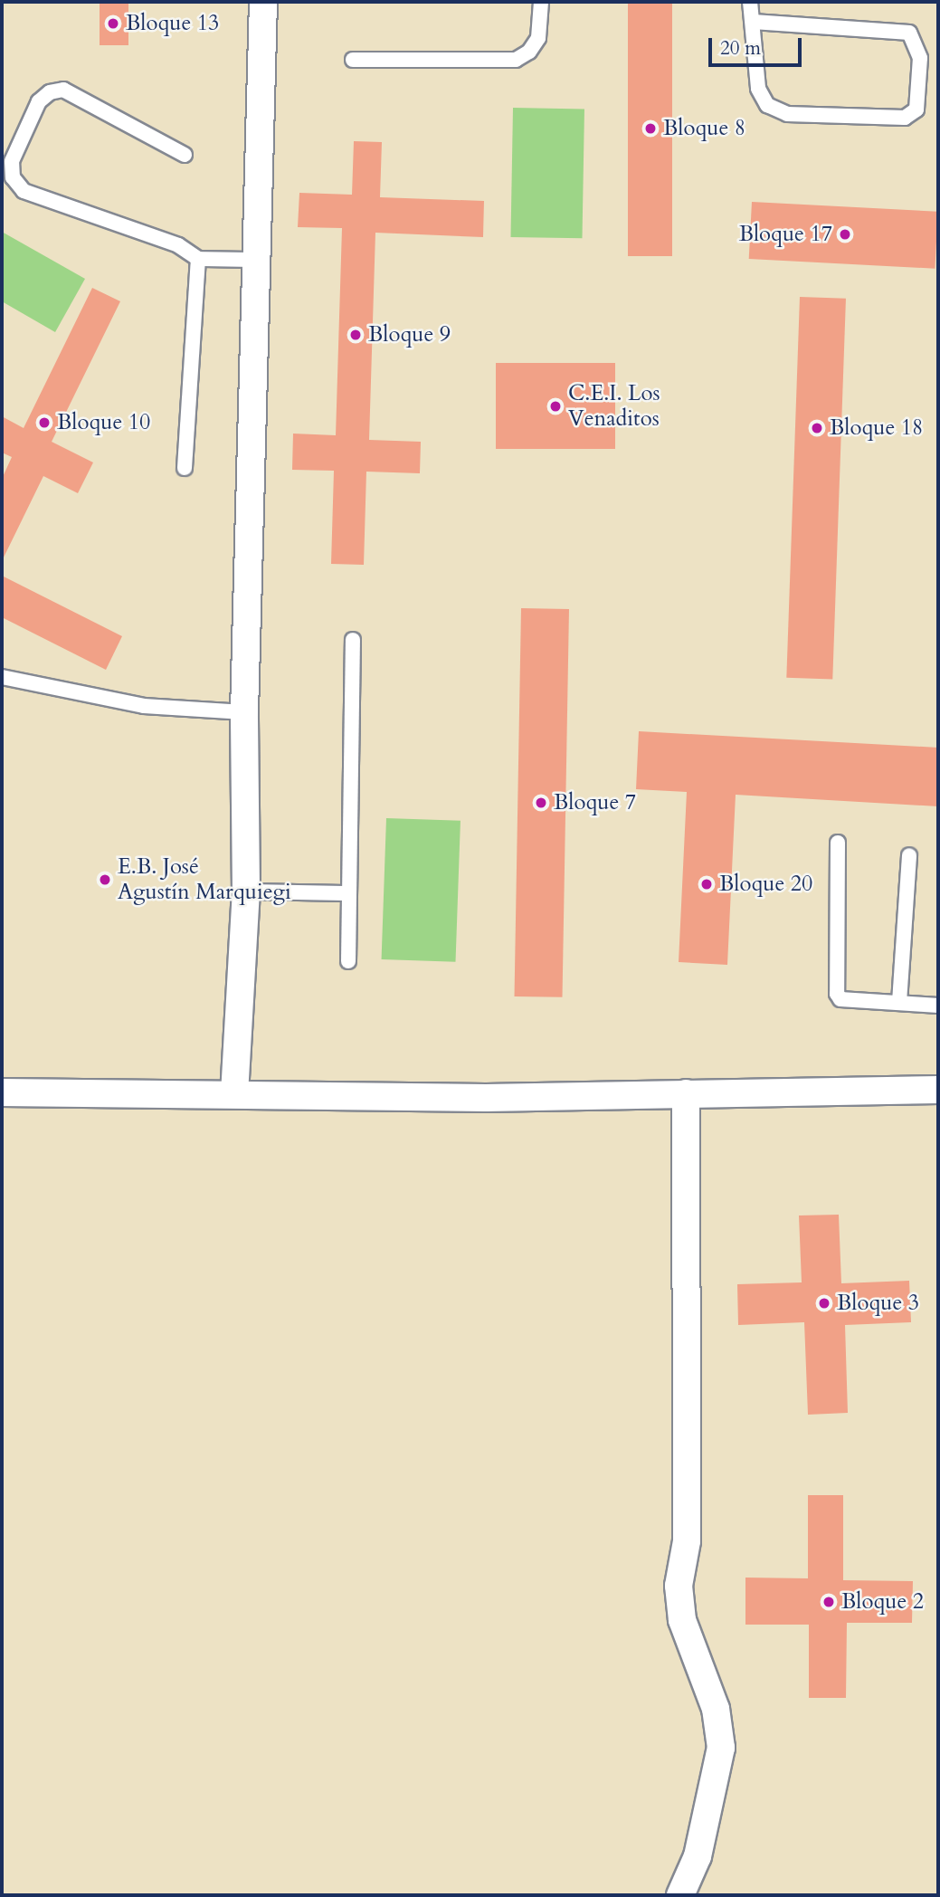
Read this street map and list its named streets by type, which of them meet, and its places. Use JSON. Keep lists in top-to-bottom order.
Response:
{
  "places": [
    "Bloque 13",
    "Bloque 8",
    "Bloque 17",
    "Bloque 9",
    "C.E.I. Los Venaditos",
    "Bloque 10",
    "Bloque 18",
    "Bloque 7",
    "E.B. José Agustín Marquiegi",
    "Bloque 20",
    "Bloque 3",
    "Bloque 2"
  ],
  "scale_bar": "20 m"
}
